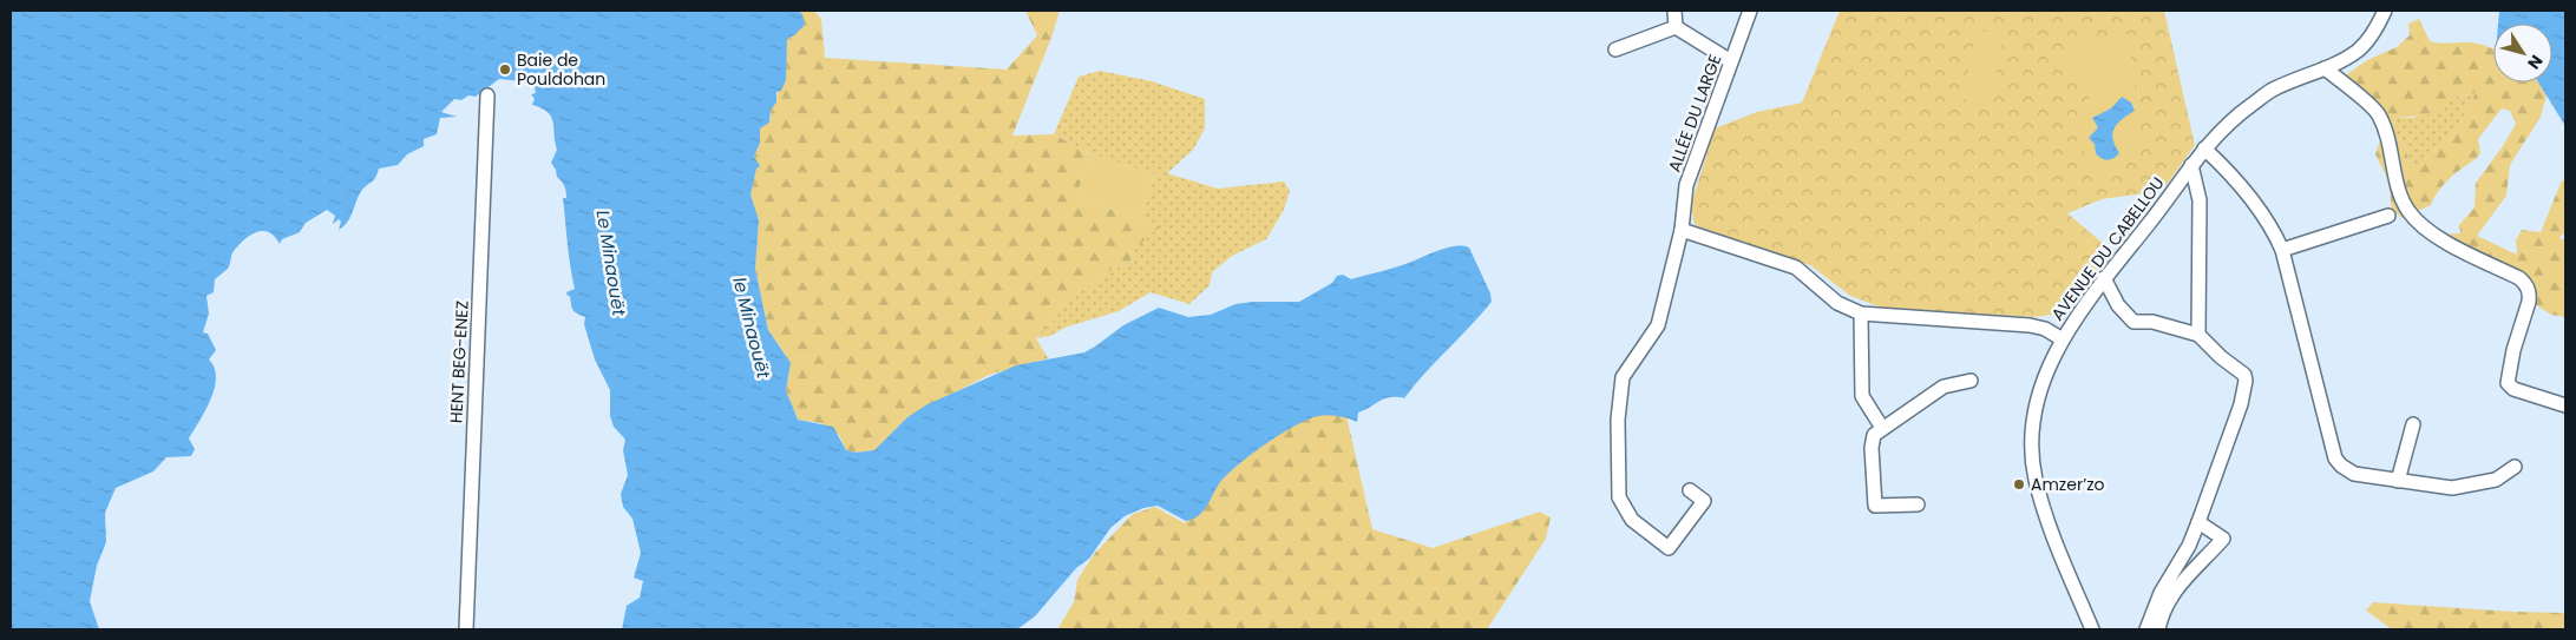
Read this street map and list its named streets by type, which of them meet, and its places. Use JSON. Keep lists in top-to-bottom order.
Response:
{
  "streets": {
    "street": ["ALLÉE DU LARGE", "AVENUE DU CABELLOU", "HENT BEG-ENEZ"]
  },
  "water": ["Le Minaouët", "le Minaouët"],
  "places": ["Baie de Pouldohan", "Amzer’zo"],
  "north": "bottom right"
}
